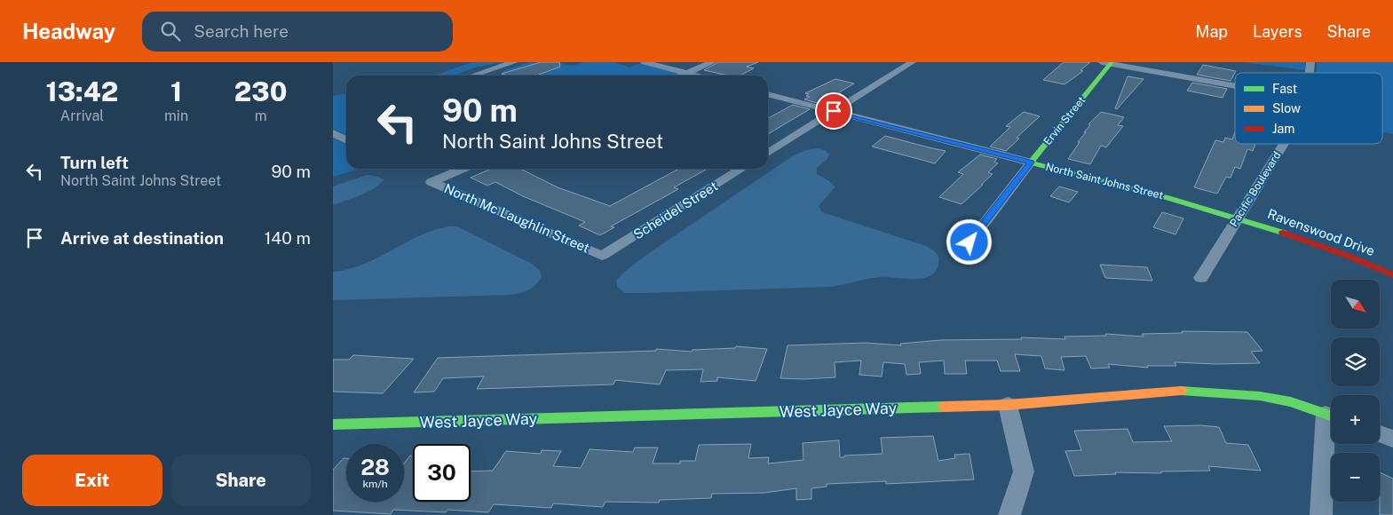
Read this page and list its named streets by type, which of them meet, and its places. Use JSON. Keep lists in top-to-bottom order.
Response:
{
  "streets": {
    "street": [
      "Ervin Street",
      "North Saint Johns Street",
      "Pacific Boulevard",
      "Scheidel Street",
      "North Mc Laughlin Street",
      "Ravenswood Drive",
      "West Jayce Way"
    ]
  },
  "crossings": [
    ["Ervin Street", "North Saint Johns Street"],
    ["North Saint Johns Street", "Pacific Boulevard"],
    ["North Saint Johns Street", "Ravenswood Drive"],
    ["Pacific Boulevard", "Ravenswood Drive"],
    ["Scheidel Street", "North Mc Laughlin Street"]
  ],
  "legend": ["Fast", "Slow", "Jam"],
  "north": "bottom right",
  "page": {
    "header": "Headway",
    "search": "Search here",
    "nav": ["Map", "Layers", "Share"],
    "eta": [
      "13:42",
      "Arrival",
      "1",
      "min",
      "230",
      "m"
    ],
    "turn": ["90 m", "North Saint Johns Street"],
    "list": [
      {
        "name": "Turn left",
        "note": "North Saint Johns Street",
        "value": "90 m"
      },
      {
        "name": "Arrive at destination",
        "value": "140 m"
      }
    ],
    "map_buttons": ["+", "−"],
    "speed": "28 km/h",
    "limit": "30",
    "buttons": ["Exit", "Share"]
  }
}
